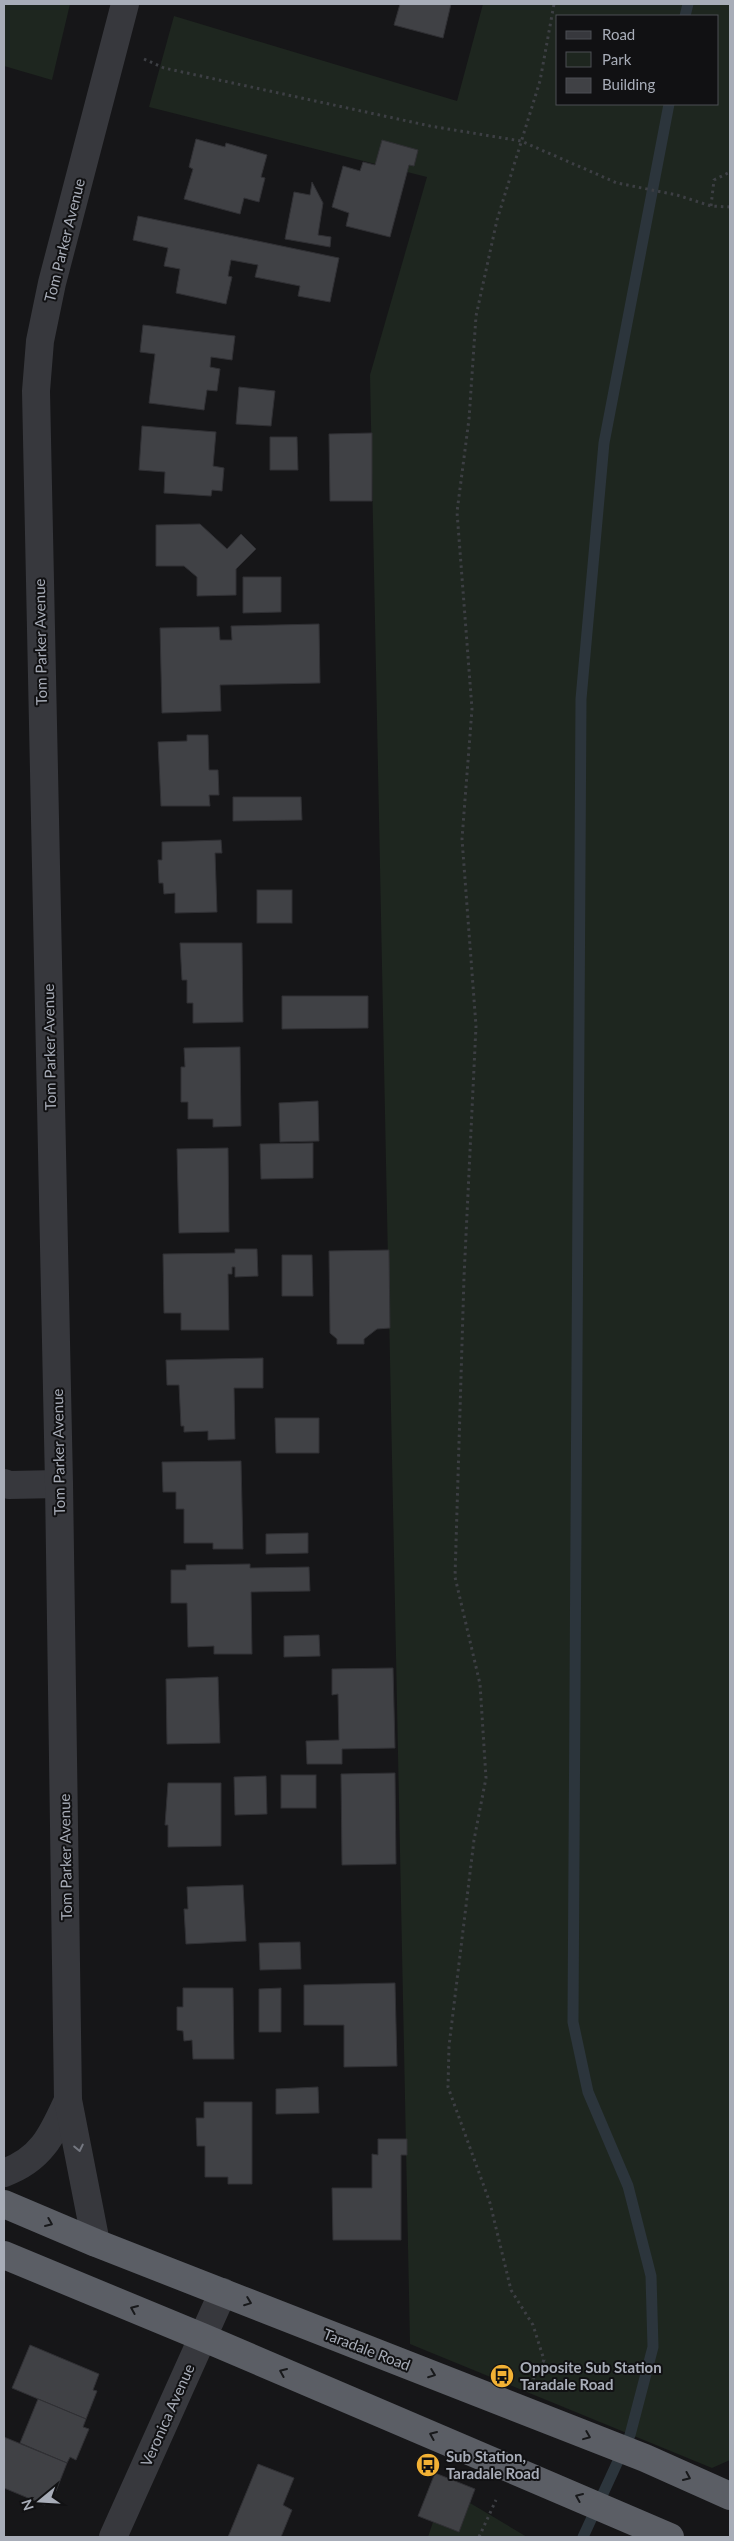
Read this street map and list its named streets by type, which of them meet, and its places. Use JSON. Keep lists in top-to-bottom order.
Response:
{
  "streets": {
    "highway": ["Taradale Road"],
    "street": ["Tom Parker Avenue", "Veronica Avenue"]
  },
  "crossings": [
    ["Tom Parker Avenue", "Taradale Road"],
    ["Taradale Road", "Veronica Avenue"]
  ],
  "places": {
    "bus stop": ["Opposite Sub Station Taradale Road", "Sub Station, Taradale Road"]
  },
  "legend": ["Road", "Park", "Building"],
  "north": "left"
}
